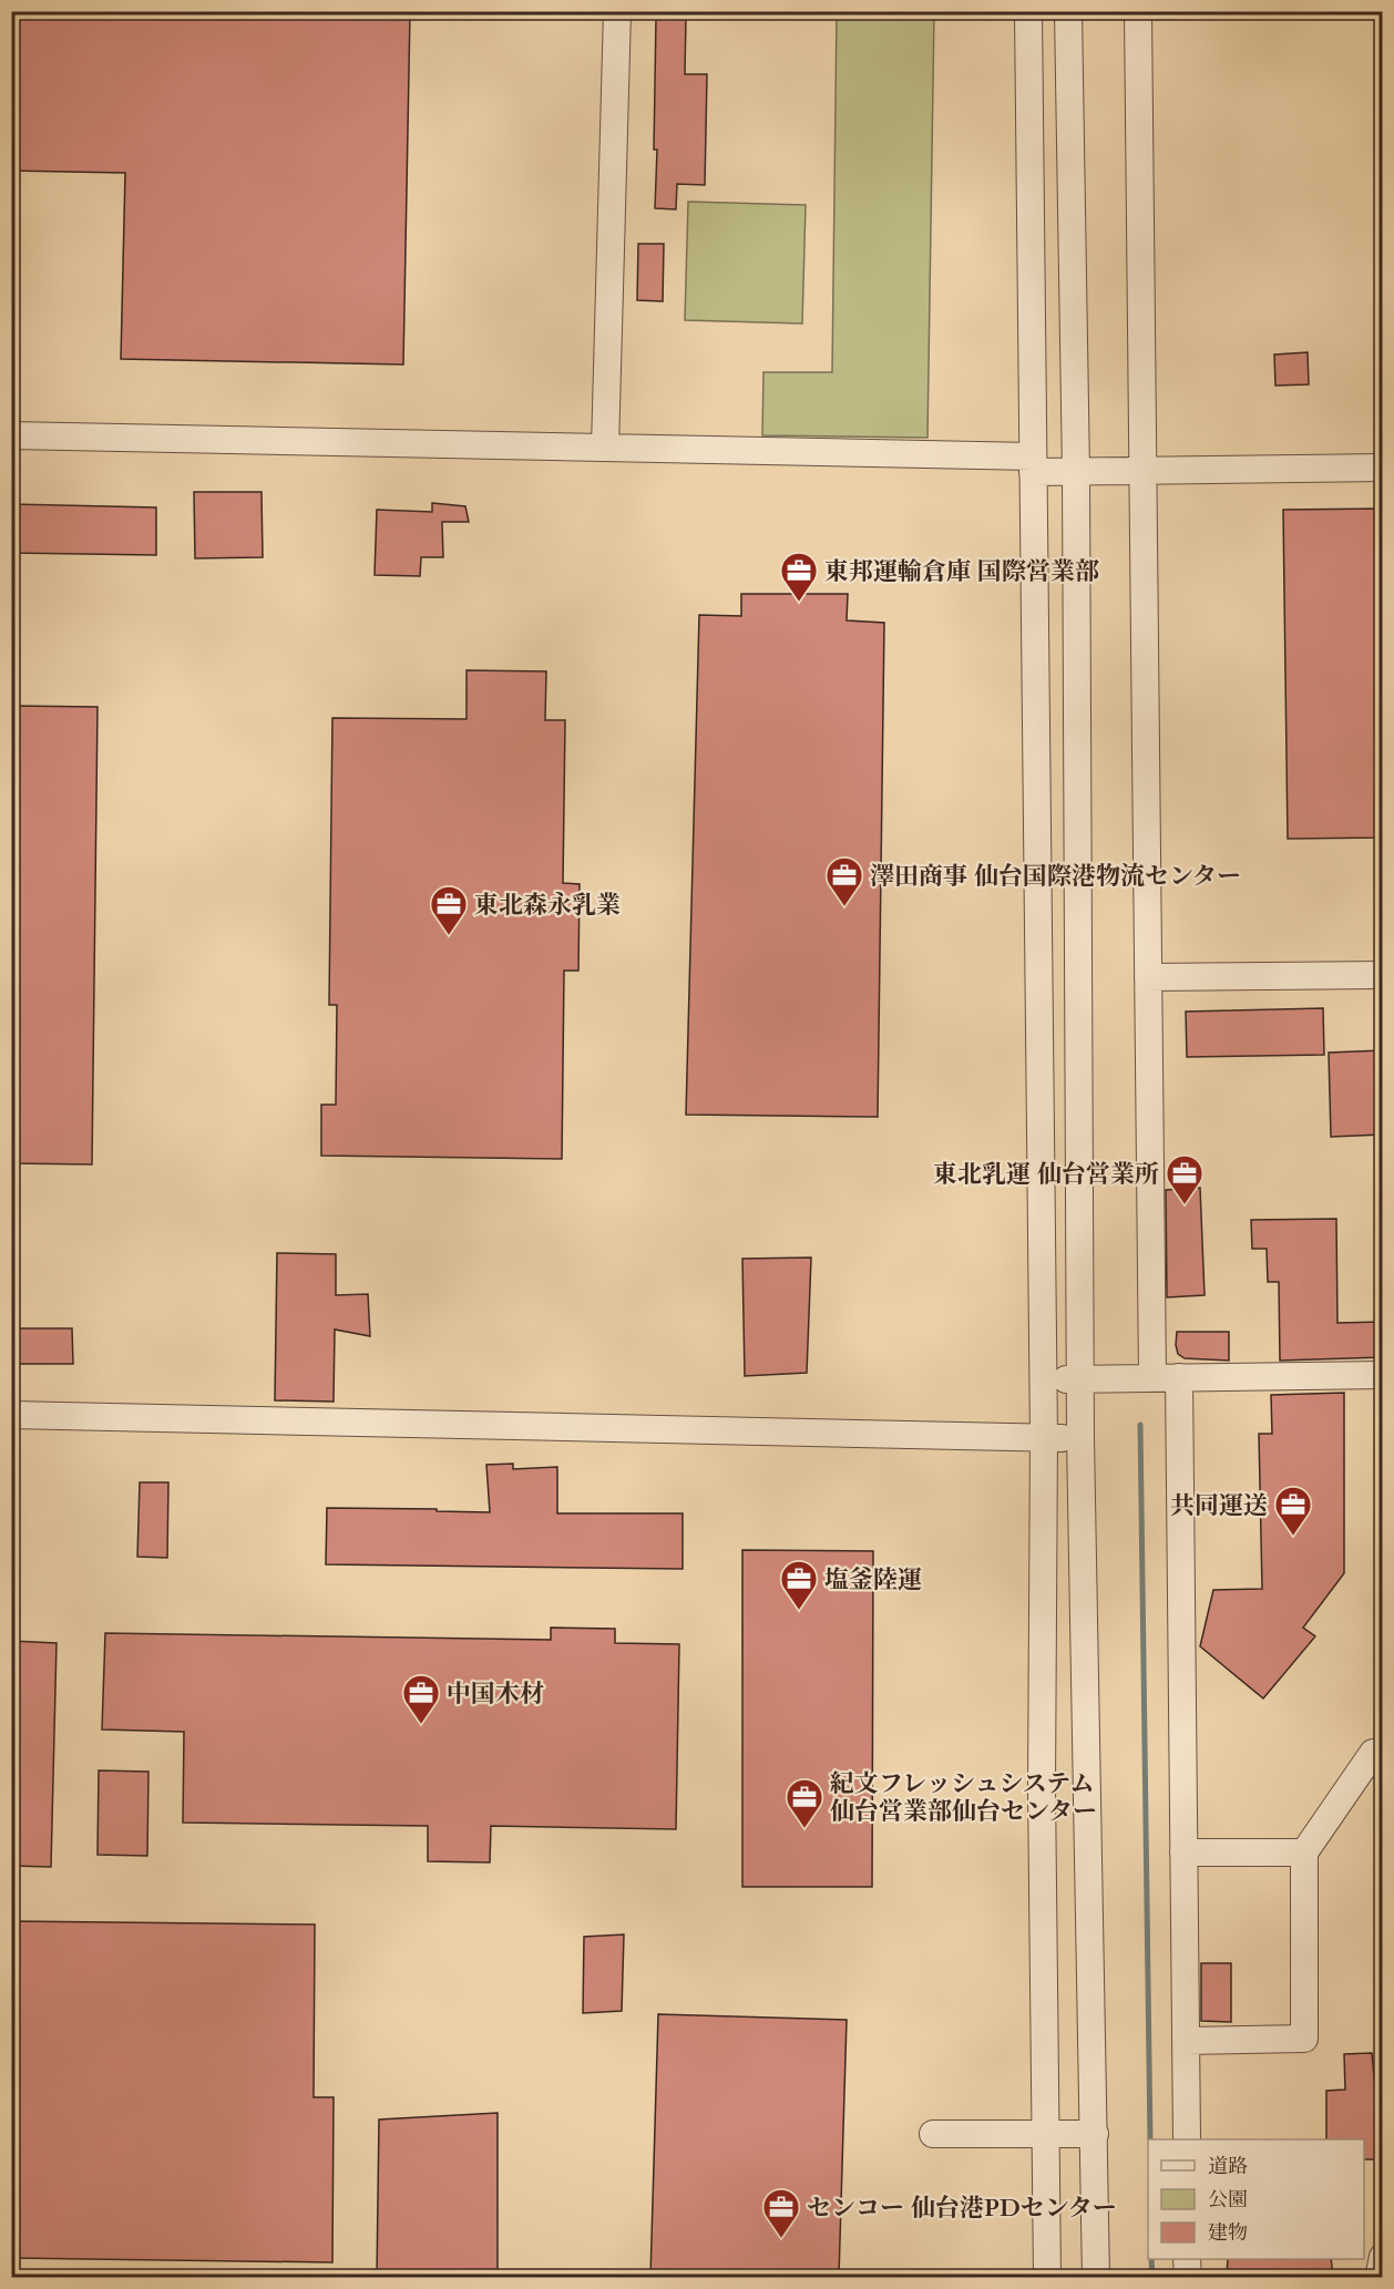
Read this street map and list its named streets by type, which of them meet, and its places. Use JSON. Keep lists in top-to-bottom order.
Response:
{
  "places": {
    "office": [
      "東邦運輸倉庫 国際営業部",
      "澤田商事 仙台国際港物流センター",
      "東北森永乳業",
      "東北乳運 仙台営業所",
      "共同運送",
      "塩釜陸運",
      "中国木材",
      "紀文フレッシュシステム 仙台営業部仙台センター",
      "センコー 仙台港PDセンター"
    ]
  },
  "legend": ["道路", "公園", "建物"]
}
